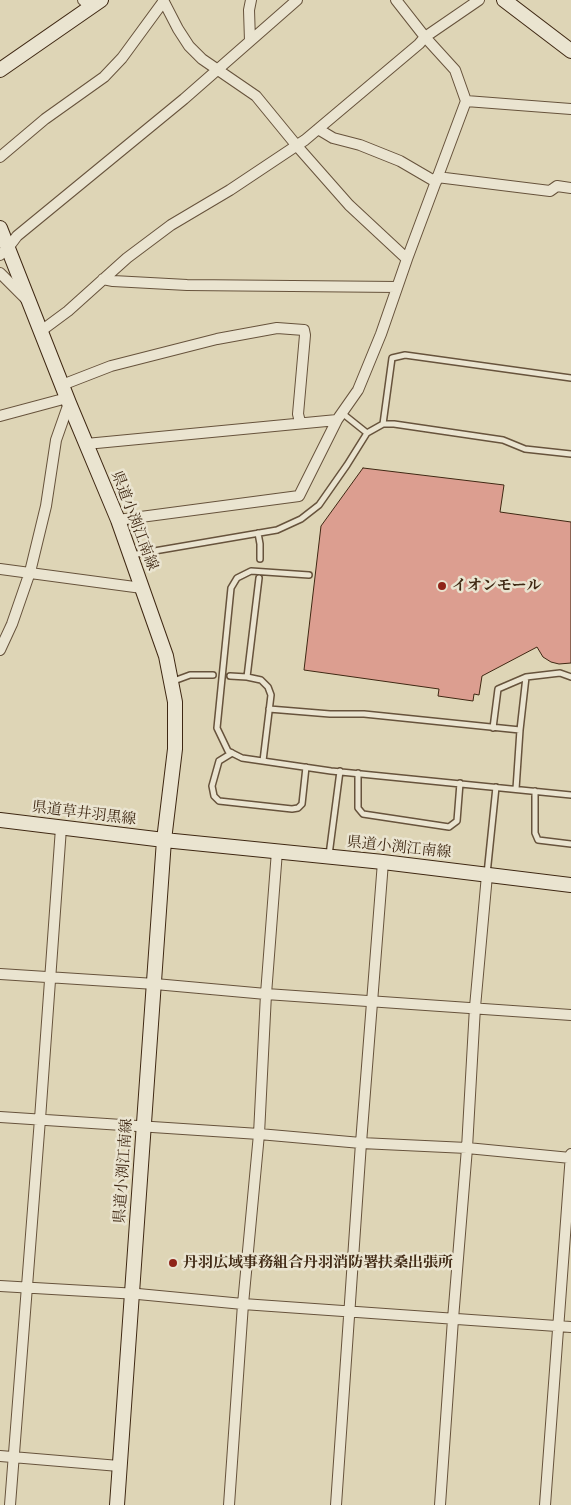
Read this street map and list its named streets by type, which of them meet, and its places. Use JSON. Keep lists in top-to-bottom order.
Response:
{
  "streets": {
    "main road": ["県道小渕江南線", "県道草井羽黒線"]
  },
  "crossings": [
    ["県道小渕江南線", "県道草井羽黒線"]
  ],
  "places": ["イオンモール", "丹羽広域事務組合丹羽消防署扶桑出張所"]
}
